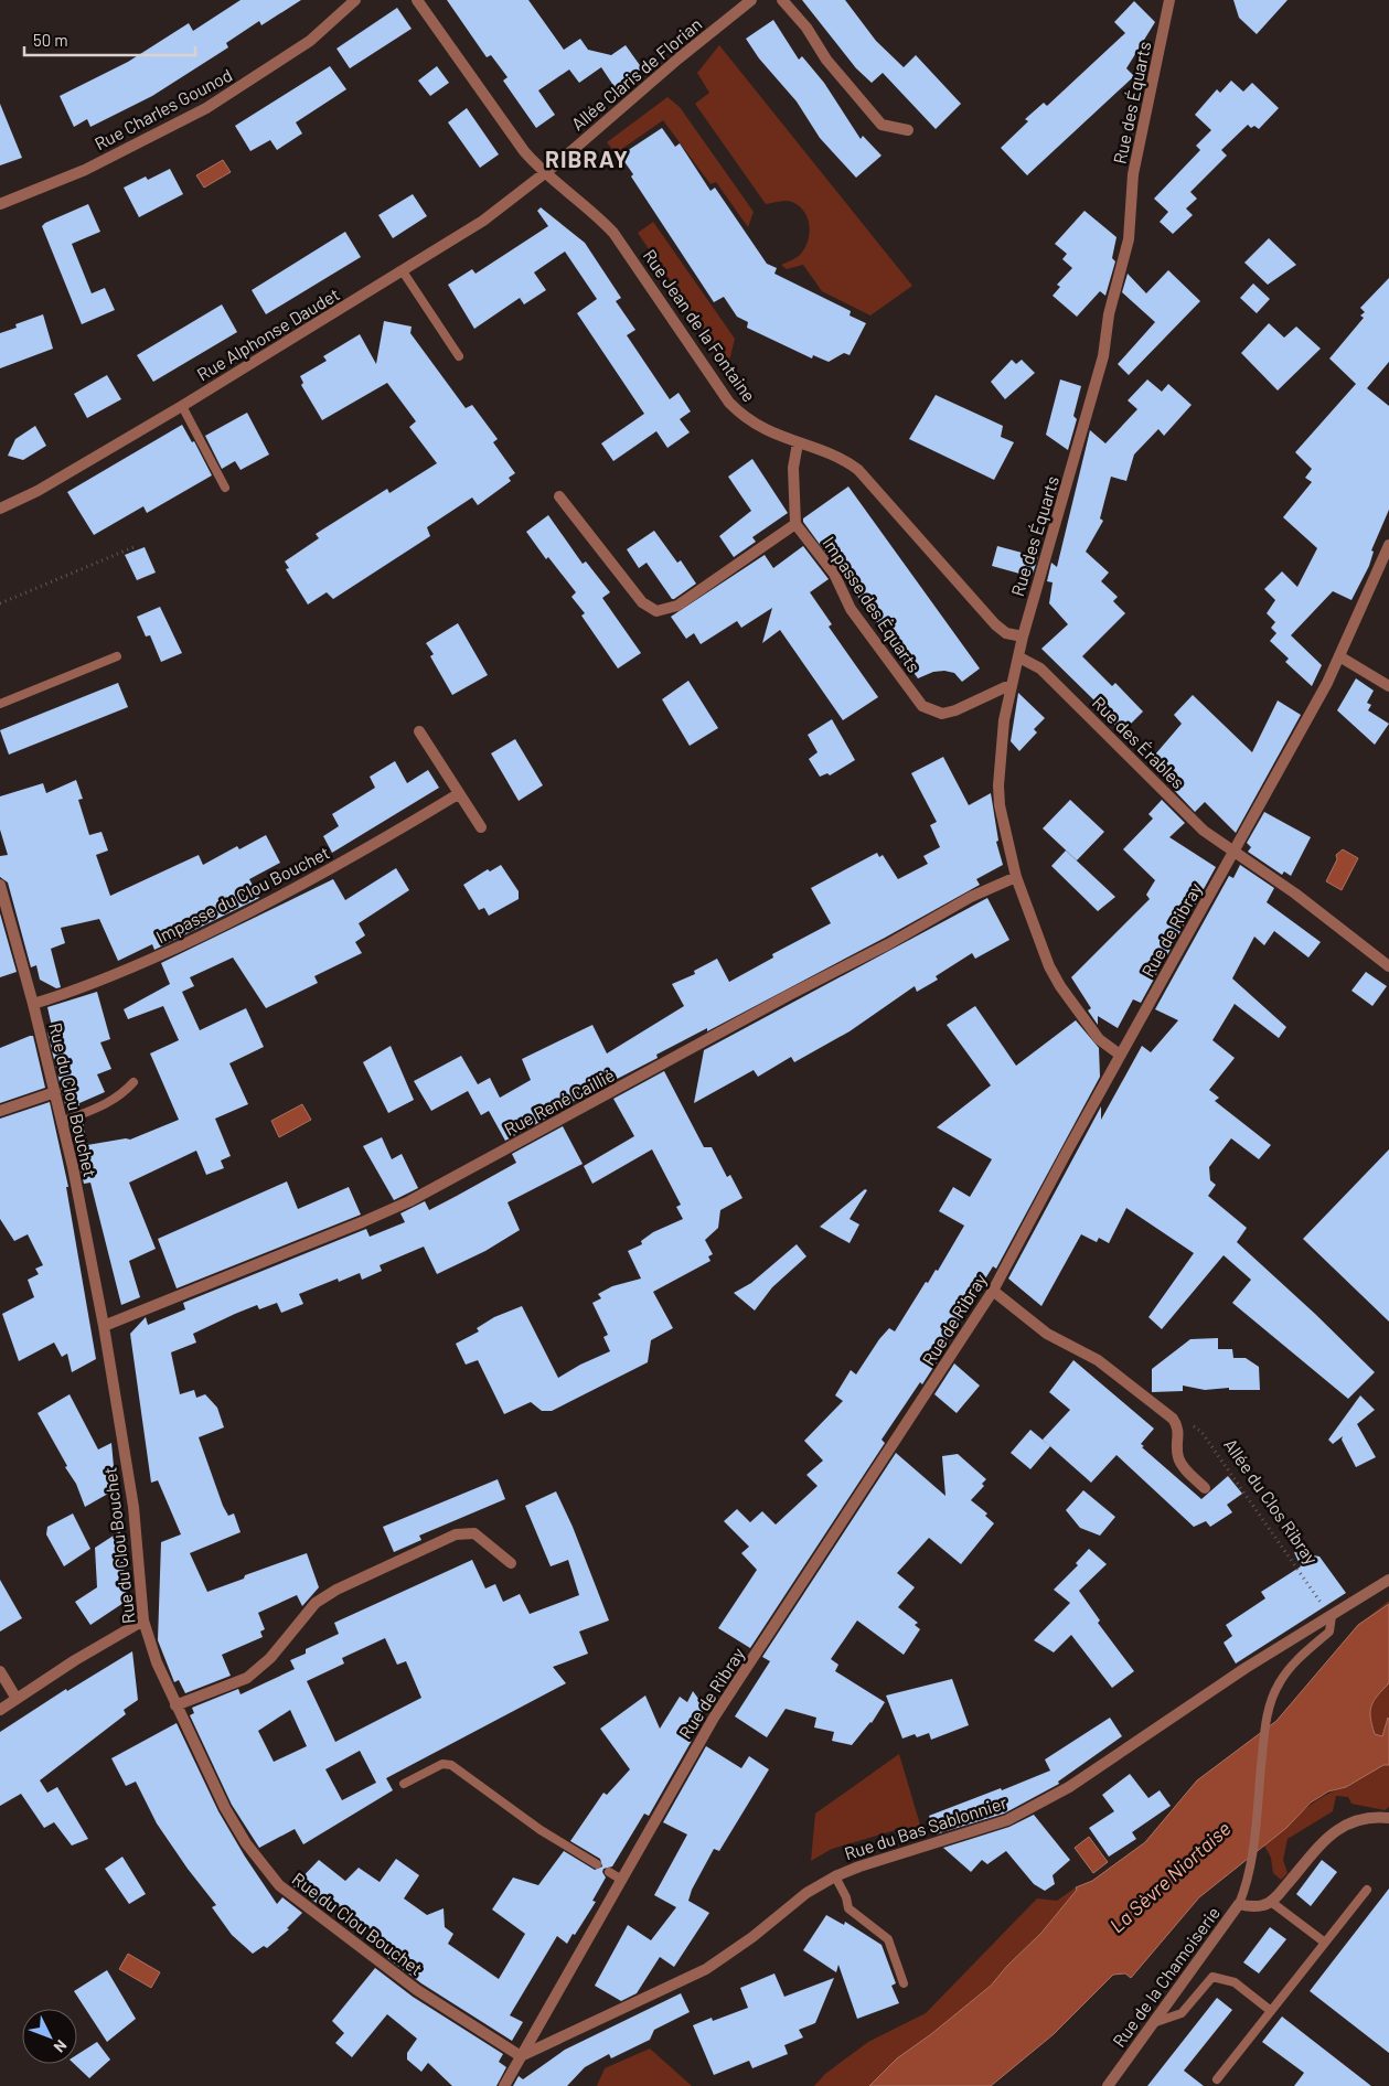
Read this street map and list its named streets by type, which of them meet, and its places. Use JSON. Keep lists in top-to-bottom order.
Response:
{
  "streets": {
    "street": [
      "Allée Claris de Florian",
      "Rue des Équarts",
      "Rue Charles Gounod",
      "Rue Jean de la Fontaine",
      "Rue Alphonse Daudet",
      "Impasse des Équarts",
      "Rue des Érables",
      "Impasse du Clou Bouchet",
      "Rue de Ribray",
      "Rue du Clou Bouchet",
      "Rue René Caillié",
      "Rue du Bas Sablonnier",
      "Rue de la Chamoiserie"
    ],
    "path": ["Allée du Clos Ribray"]
  },
  "crossings": [
    ["Allée Claris de Florian", "Rue Jean de la Fontaine"],
    ["Allée Claris de Florian", "Rue Alphonse Daudet"],
    ["Rue des Équarts", "Rue Jean de la Fontaine"],
    ["Rue des Équarts", "Impasse des Équarts"],
    ["Rue des Équarts", "Rue des Érables"],
    ["Rue des Équarts", "Rue de Ribray"],
    ["Rue des Équarts", "Rue René Caillié"],
    ["Rue Jean de la Fontaine", "Rue Alphonse Daudet"],
    ["Rue des Érables", "Rue de Ribray"],
    ["Impasse du Clou Bouchet", "Rue du Clou Bouchet"],
    ["Rue de Ribray", "Rue du Clou Bouchet"],
    ["Rue de Ribray", "Rue du Bas Sablonnier"],
    ["Rue du Clou Bouchet", "Rue René Caillié"],
    ["Rue du Clou Bouchet", "Rue du Bas Sablonnier"],
    ["Allée du Clos Ribray", "Rue du Bas Sablonnier"]
  ],
  "districts": ["RIBRAY"],
  "water": ["La Sèvre Niortaise"],
  "scale_bar": "50 m",
  "north": "bottom right"
}
